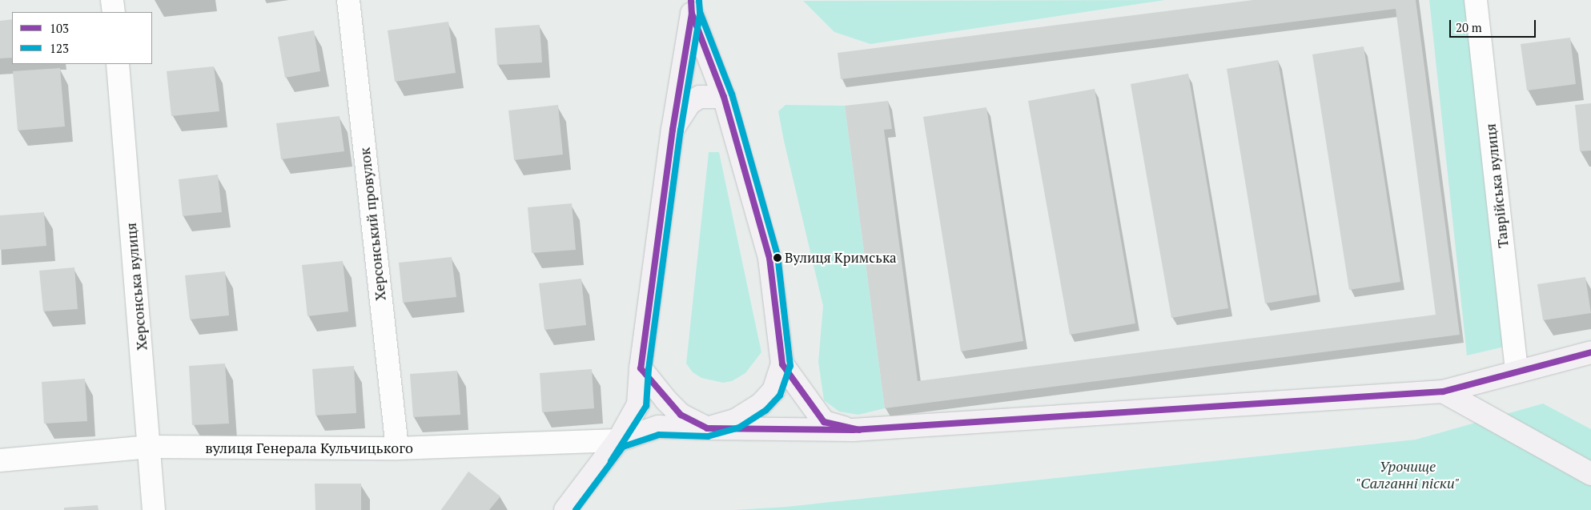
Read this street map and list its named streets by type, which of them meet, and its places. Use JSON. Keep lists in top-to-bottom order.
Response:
{
  "streets": {
    "street": [
      "Таврійська вулиця",
      "Херсонський провулок",
      "Херсонська вулиця",
      "вулиця Генерала Кульчицького"
    ]
  },
  "crossings": [
    ["Херсонський провулок", "вулиця Генерала Кульчицького"],
    ["Херсонська вулиця", "вулиця Генерала Кульчицького"]
  ],
  "parks": ["Урочище \"Салганні піски\""],
  "places": ["Вулиця Кримська"],
  "lines": ["transit line 103", "transit line 123"],
  "legend": ["103", "123"],
  "scale_bar": "20 m"
}
